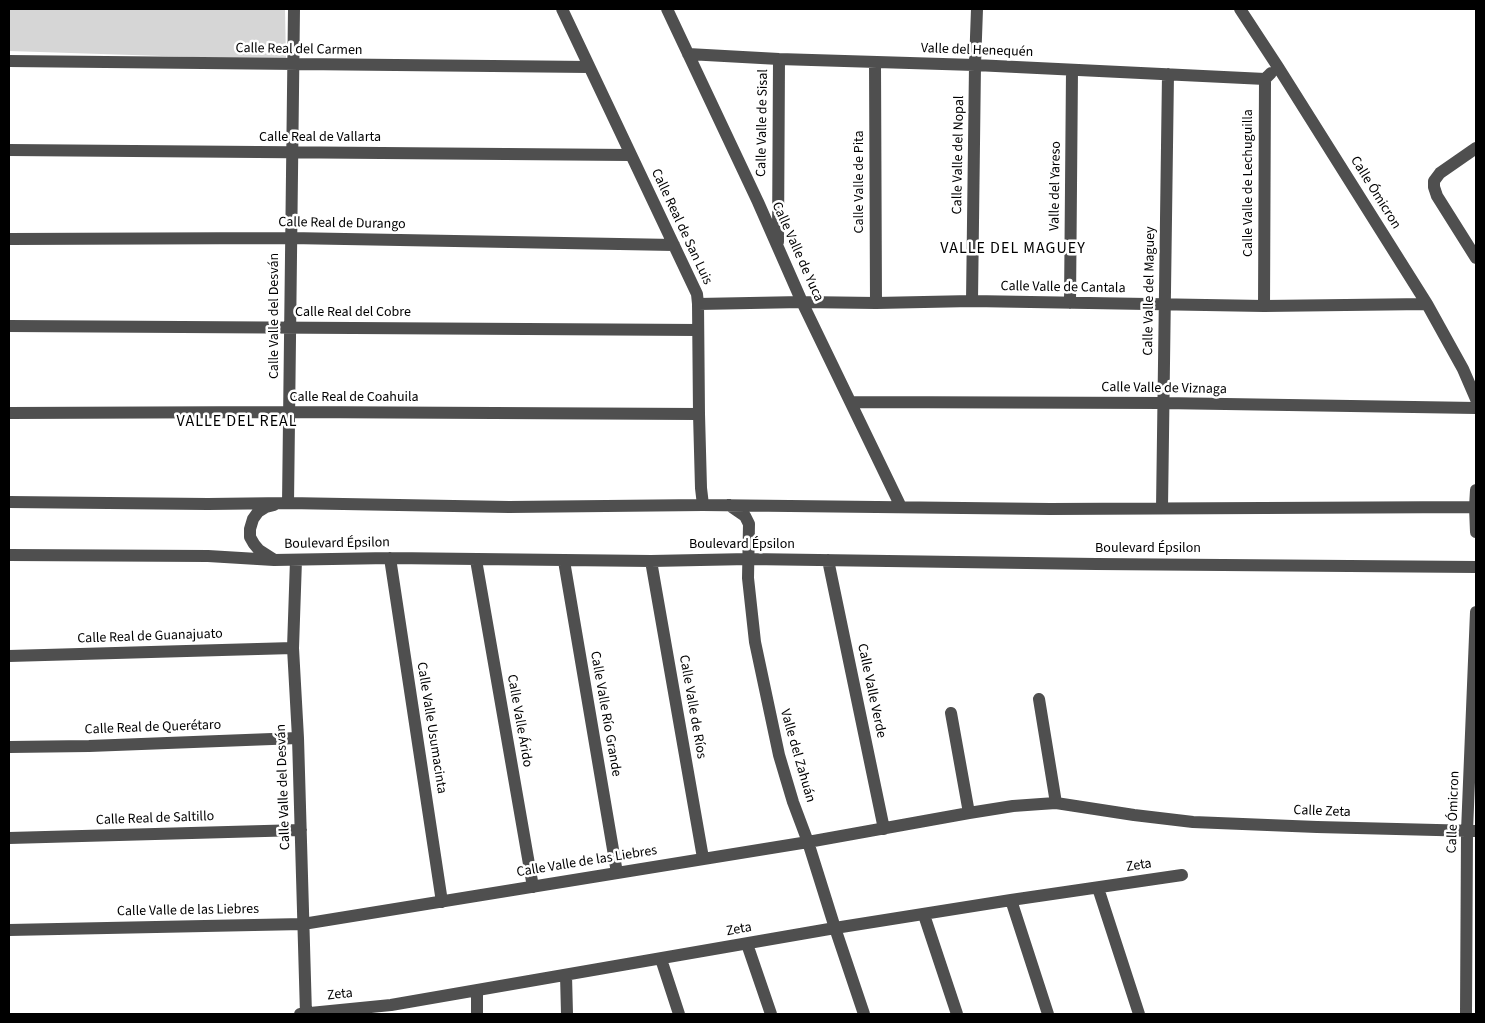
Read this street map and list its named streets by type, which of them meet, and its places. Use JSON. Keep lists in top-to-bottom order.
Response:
{
  "streets": {
    "street": [
      "Calle Real del Carmen",
      "Valle del Henequén",
      "Calle Valle de Sisal",
      "Calle Real de Vallarta",
      "Calle Valle del Nopal",
      "Calle Valle de Pita",
      "Calle Valle de Lechuguilla",
      "Valle del Yareso",
      "Calle Ómicron",
      "Calle Real de Durango",
      "Calle Real de San Luis",
      "Calle Valle de Yuca",
      "Calle Valle de Cantala",
      "Calle Valle del Maguey",
      "Calle Real del Cobre",
      "Calle Valle del Desván",
      "Calle Valle de Viznaga",
      "Calle Real de Coahuila",
      "Boulevard Épsilon",
      "Calle Real de Guanajuato",
      "Calle Valle Verde",
      "Calle Valle de Ríos",
      "Calle Valle Río Grande",
      "Calle Valle Árido",
      "Calle Real de Querétaro",
      "Calle Valle Usumacinta",
      "Valle del Zahuán",
      "Calle Zeta",
      "Calle Real de Saltillo",
      "Calle Valle de las Liebres",
      "Zeta"
    ]
  },
  "crossings": [
    ["Calle Real del Carmen", "Calle Real de San Luis"],
    ["Calle Real del Carmen", "Calle Valle del Desván"],
    ["Valle del Henequén", "Calle Valle de Sisal"],
    ["Valle del Henequén", "Calle Valle del Nopal"],
    ["Valle del Henequén", "Calle Valle de Pita"],
    ["Valle del Henequén", "Calle Valle de Lechuguilla"],
    ["Valle del Henequén", "Valle del Yareso"],
    ["Valle del Henequén", "Calle Valle de Yuca"],
    ["Valle del Henequén", "Calle Valle del Maguey"],
    ["Calle Valle de Sisal", "Calle Valle de Yuca"],
    ["Calle Real de Vallarta", "Calle Real de San Luis"],
    ["Calle Real de Vallarta", "Calle Valle del Desván"],
    ["Calle Valle del Nopal", "Calle Valle de Cantala"],
    ["Calle Valle de Pita", "Calle Valle de Cantala"],
    ["Calle Valle de Lechuguilla", "Calle Valle de Cantala"],
    ["Valle del Yareso", "Calle Valle de Cantala"],
    ["Calle Ómicron", "Calle Valle de Cantala"],
    ["Calle Ómicron", "Calle Zeta"],
    ["Calle Real de Durango", "Calle Real de San Luis"],
    ["Calle Real de Durango", "Calle Valle del Desván"],
    ["Calle Real de San Luis", "Calle Valle de Cantala"],
    ["Calle Real de San Luis", "Calle Real del Cobre"],
    ["Calle Real de San Luis", "Calle Real de Coahuila"],
    ["Calle Valle de Yuca", "Calle Valle de Cantala"],
    ["Calle Valle de Yuca", "Calle Valle de Viznaga"],
    ["Calle Valle de Cantala", "Calle Valle del Maguey"],
    ["Calle Valle del Maguey", "Calle Valle de Viznaga"],
    ["Calle Real del Cobre", "Calle Valle del Desván"],
    ["Calle Valle del Desván", "Calle Real de Coahuila"],
    ["Calle Valle del Desván", "Boulevard Épsilon"],
    ["Calle Valle del Desván", "Calle Real de Guanajuato"],
    ["Calle Valle del Desván", "Calle Real de Querétaro"],
    ["Calle Valle del Desván", "Calle Real de Saltillo"],
    ["Calle Valle del Desván", "Calle Valle de las Liebres"],
    ["Calle Valle del Desván", "Zeta"],
    ["Boulevard Épsilon", "Calle Valle Verde"],
    ["Boulevard Épsilon", "Calle Valle de Ríos"],
    ["Boulevard Épsilon", "Calle Valle Río Grande"],
    ["Boulevard Épsilon", "Calle Valle Árido"],
    ["Boulevard Épsilon", "Calle Valle Usumacinta"],
    ["Boulevard Épsilon", "Valle del Zahuán"],
    ["Calle Valle Verde", "Calle Valle de las Liebres"],
    ["Calle Valle de Ríos", "Calle Valle de las Liebres"],
    ["Calle Valle Río Grande", "Calle Valle de las Liebres"],
    ["Calle Valle Árido", "Calle Valle de las Liebres"],
    ["Calle Valle Usumacinta", "Calle Valle de las Liebres"],
    ["Valle del Zahuán", "Calle Valle de las Liebres"],
    ["Valle del Zahuán", "Zeta"],
    ["Calle Zeta", "Calle Valle de las Liebres"]
  ],
  "districts": ["VALLE DEL MAGUEY", "VALLE DEL REAL"]
}
